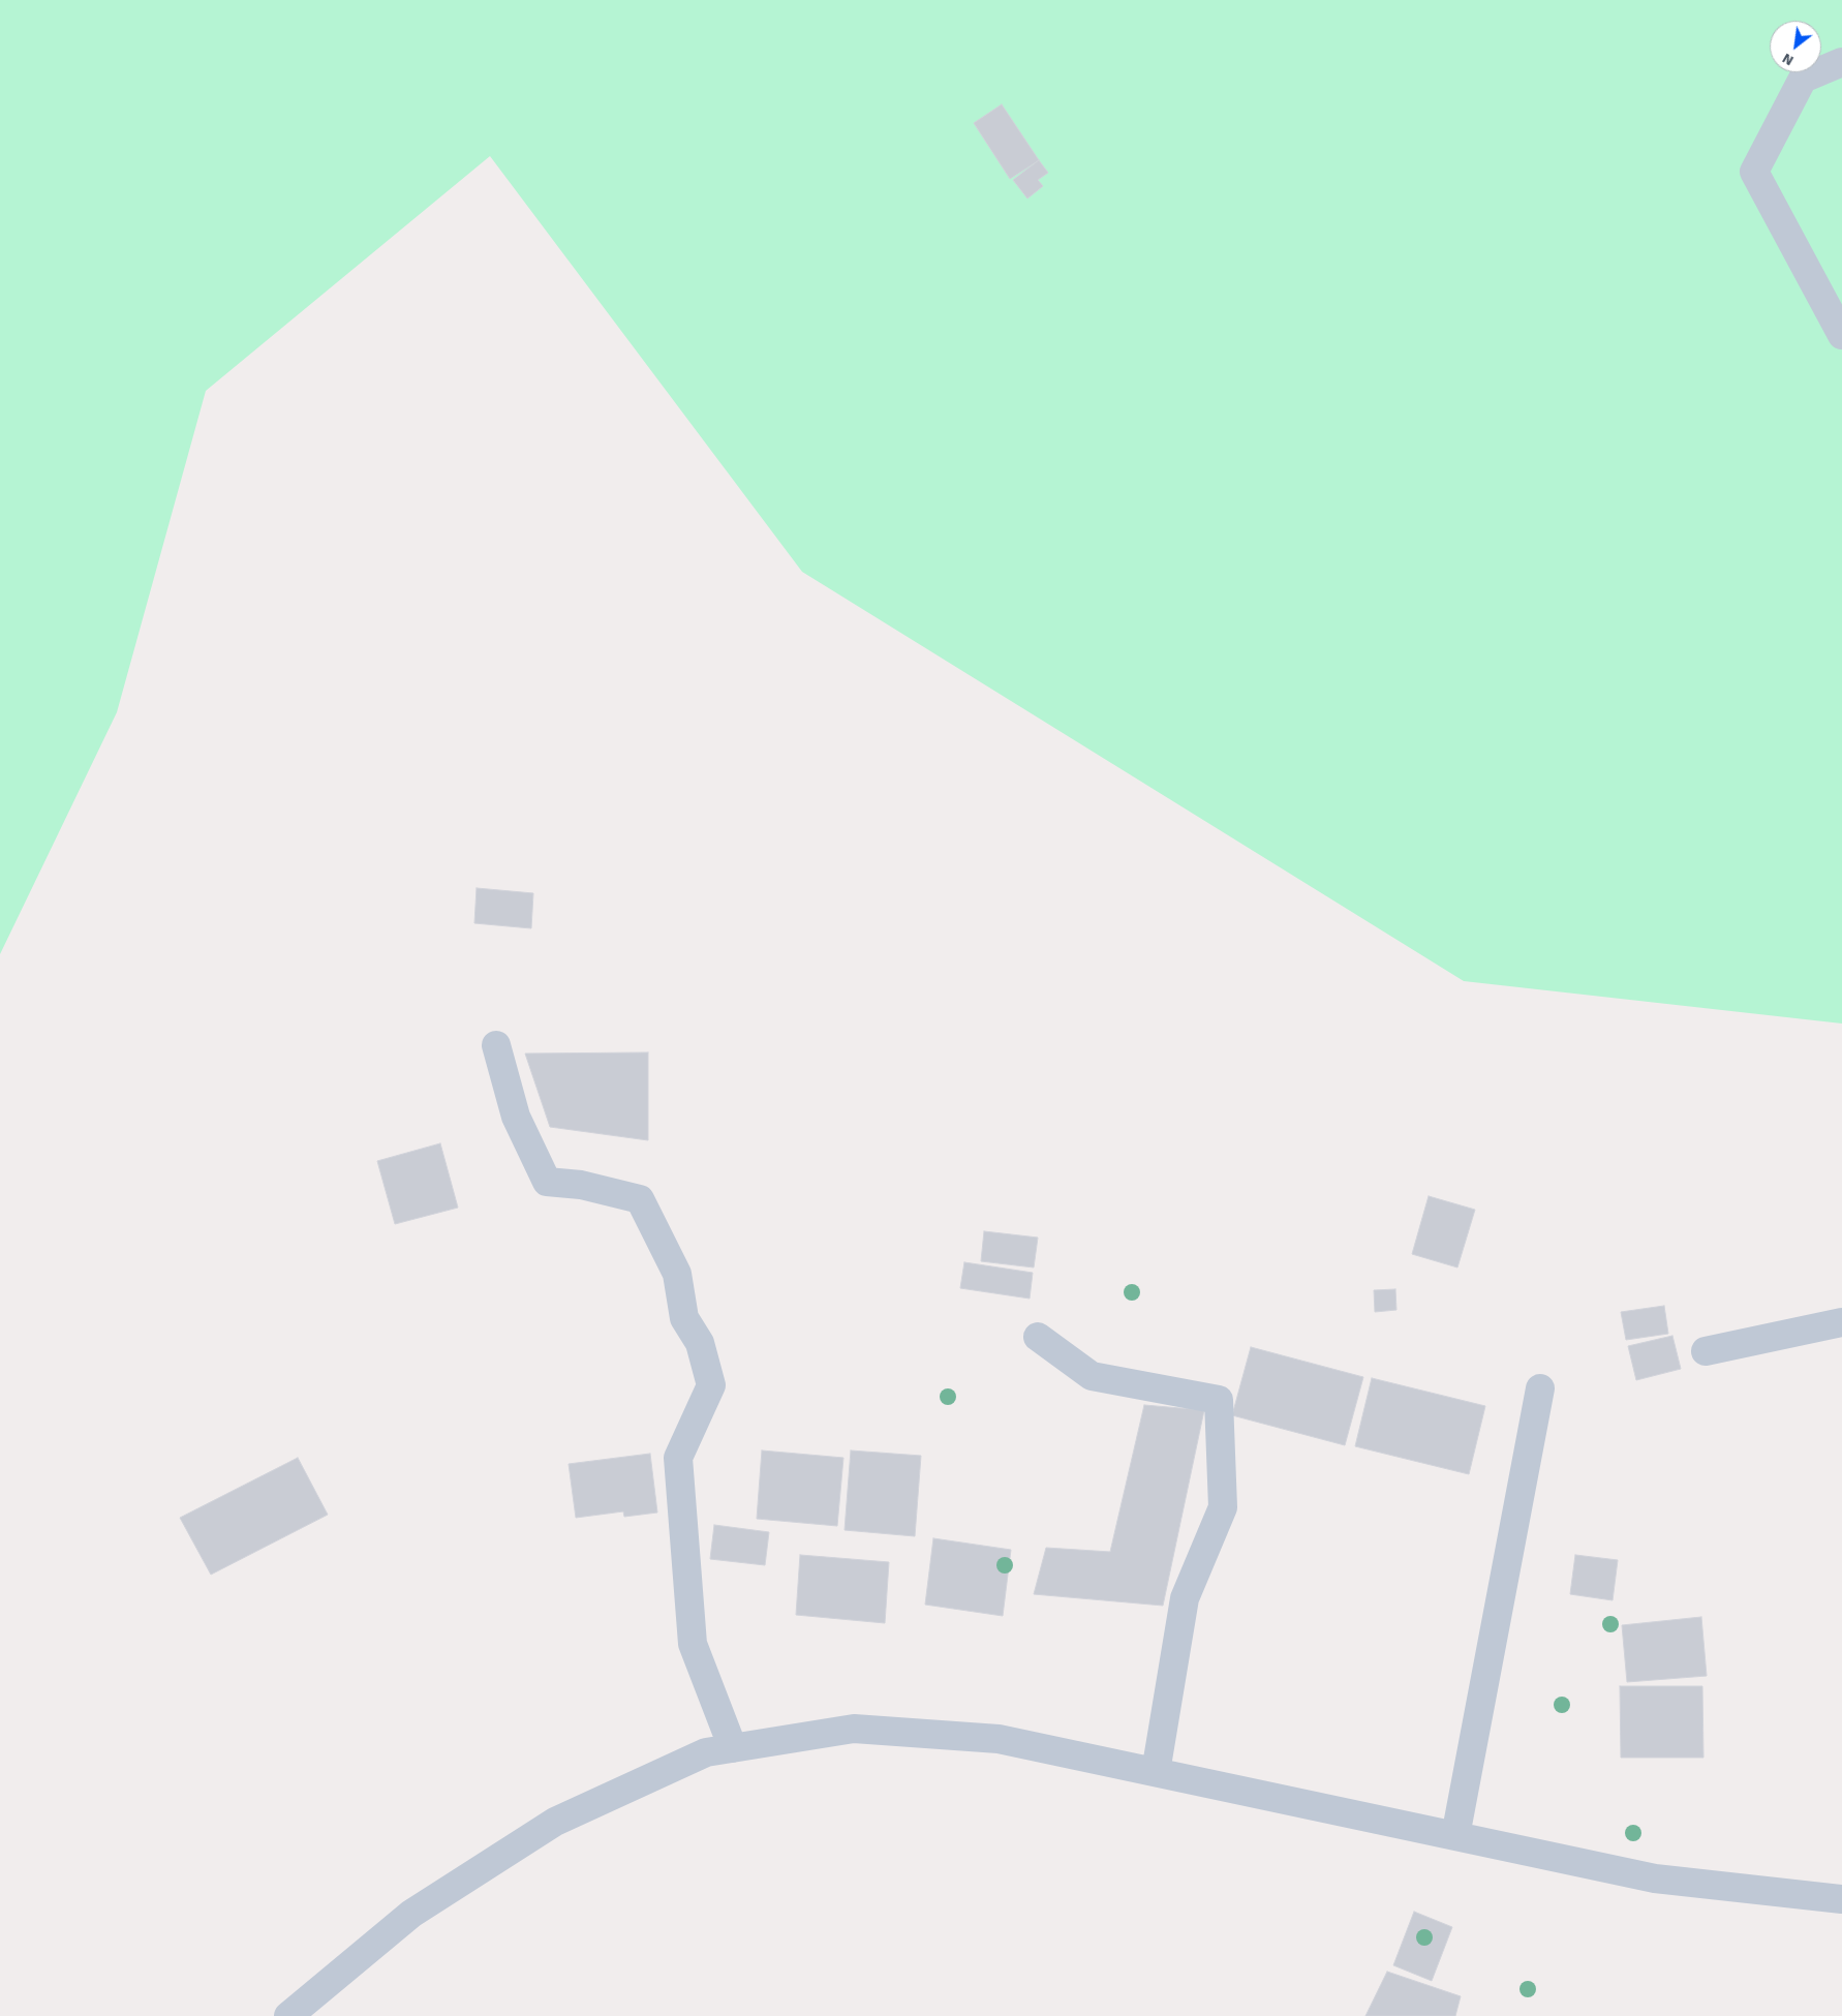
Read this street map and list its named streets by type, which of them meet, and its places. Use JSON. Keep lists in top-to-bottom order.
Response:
{
  "north": "bottom left"
}
